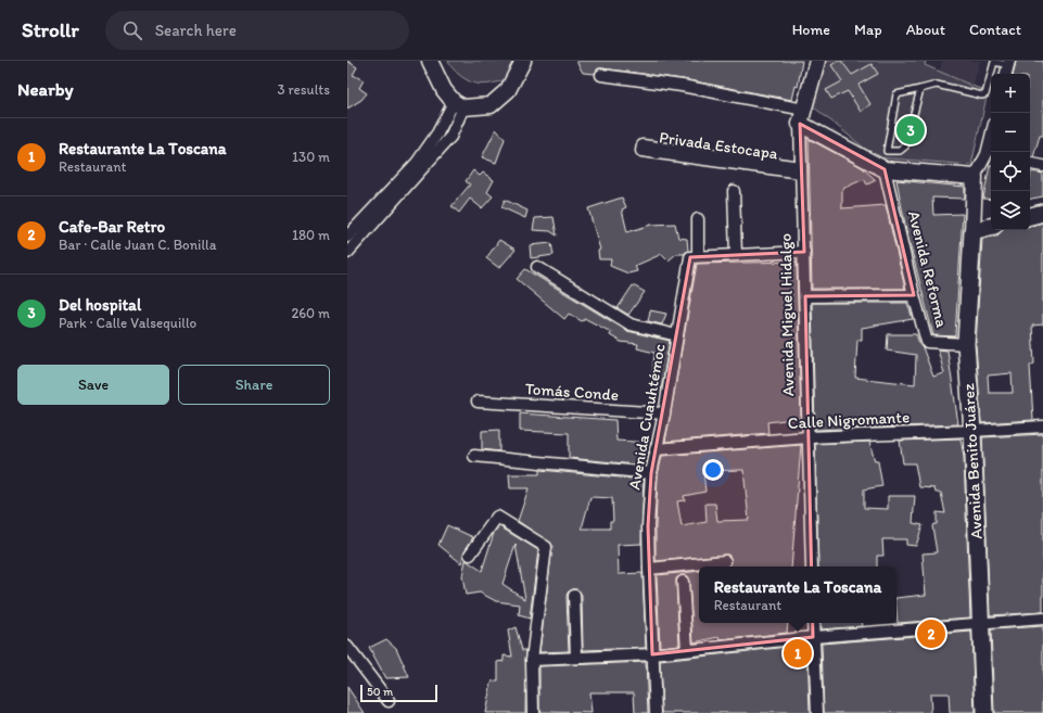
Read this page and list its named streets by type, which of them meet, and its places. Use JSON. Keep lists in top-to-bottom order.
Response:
{
  "streets": {
    "main road": ["Avenida Miguel Hidalgo", "Avenida Benito Juárez"],
    "street": [
      "Privada Estocapa",
      "Avenida Reforma",
      "Tomás Conde",
      "Avenida Cuauhtémoc",
      "Calle Nigromante"
    ]
  },
  "crossings": [
    ["Privada Estocapa", "Avenida Miguel Hidalgo"],
    ["Avenida Reforma", "Avenida Benito Juárez"],
    ["Avenida Miguel Hidalgo", "Calle Nigromante"],
    ["Tomás Conde", "Avenida Cuauhtémoc"],
    ["Avenida Cuauhtémoc", "Calle Nigromante"],
    ["Calle Nigromante", "Avenida Benito Juárez"]
  ],
  "scale_bar": "50 m",
  "page": {
    "header": "Strollr",
    "search": "Search here",
    "nav": [
      "Home",
      "Map",
      "About",
      "Contact"
    ],
    "heading": ["Nearby", "3 results"],
    "map_buttons": ["+", "−"],
    "pins": ["3", "2", "1"],
    "list": [
      {
        "mark": "1",
        "name": "Restaurante La Toscana",
        "note": "Restaurant",
        "value": "130 m"
      },
      {
        "mark": "2",
        "name": "Cafe-Bar Retro",
        "note": "Bar · Calle Juan C. Bonilla",
        "value": "180 m"
      },
      {
        "mark": "3",
        "name": "Del hospital",
        "note": "Park · Calle Valsequillo",
        "value": "260 m"
      }
    ],
    "buttons": ["Save", "Share"],
    "popup": ["Restaurante La Toscana", "Restaurant"],
    "scale": "50 m"
  }
}
